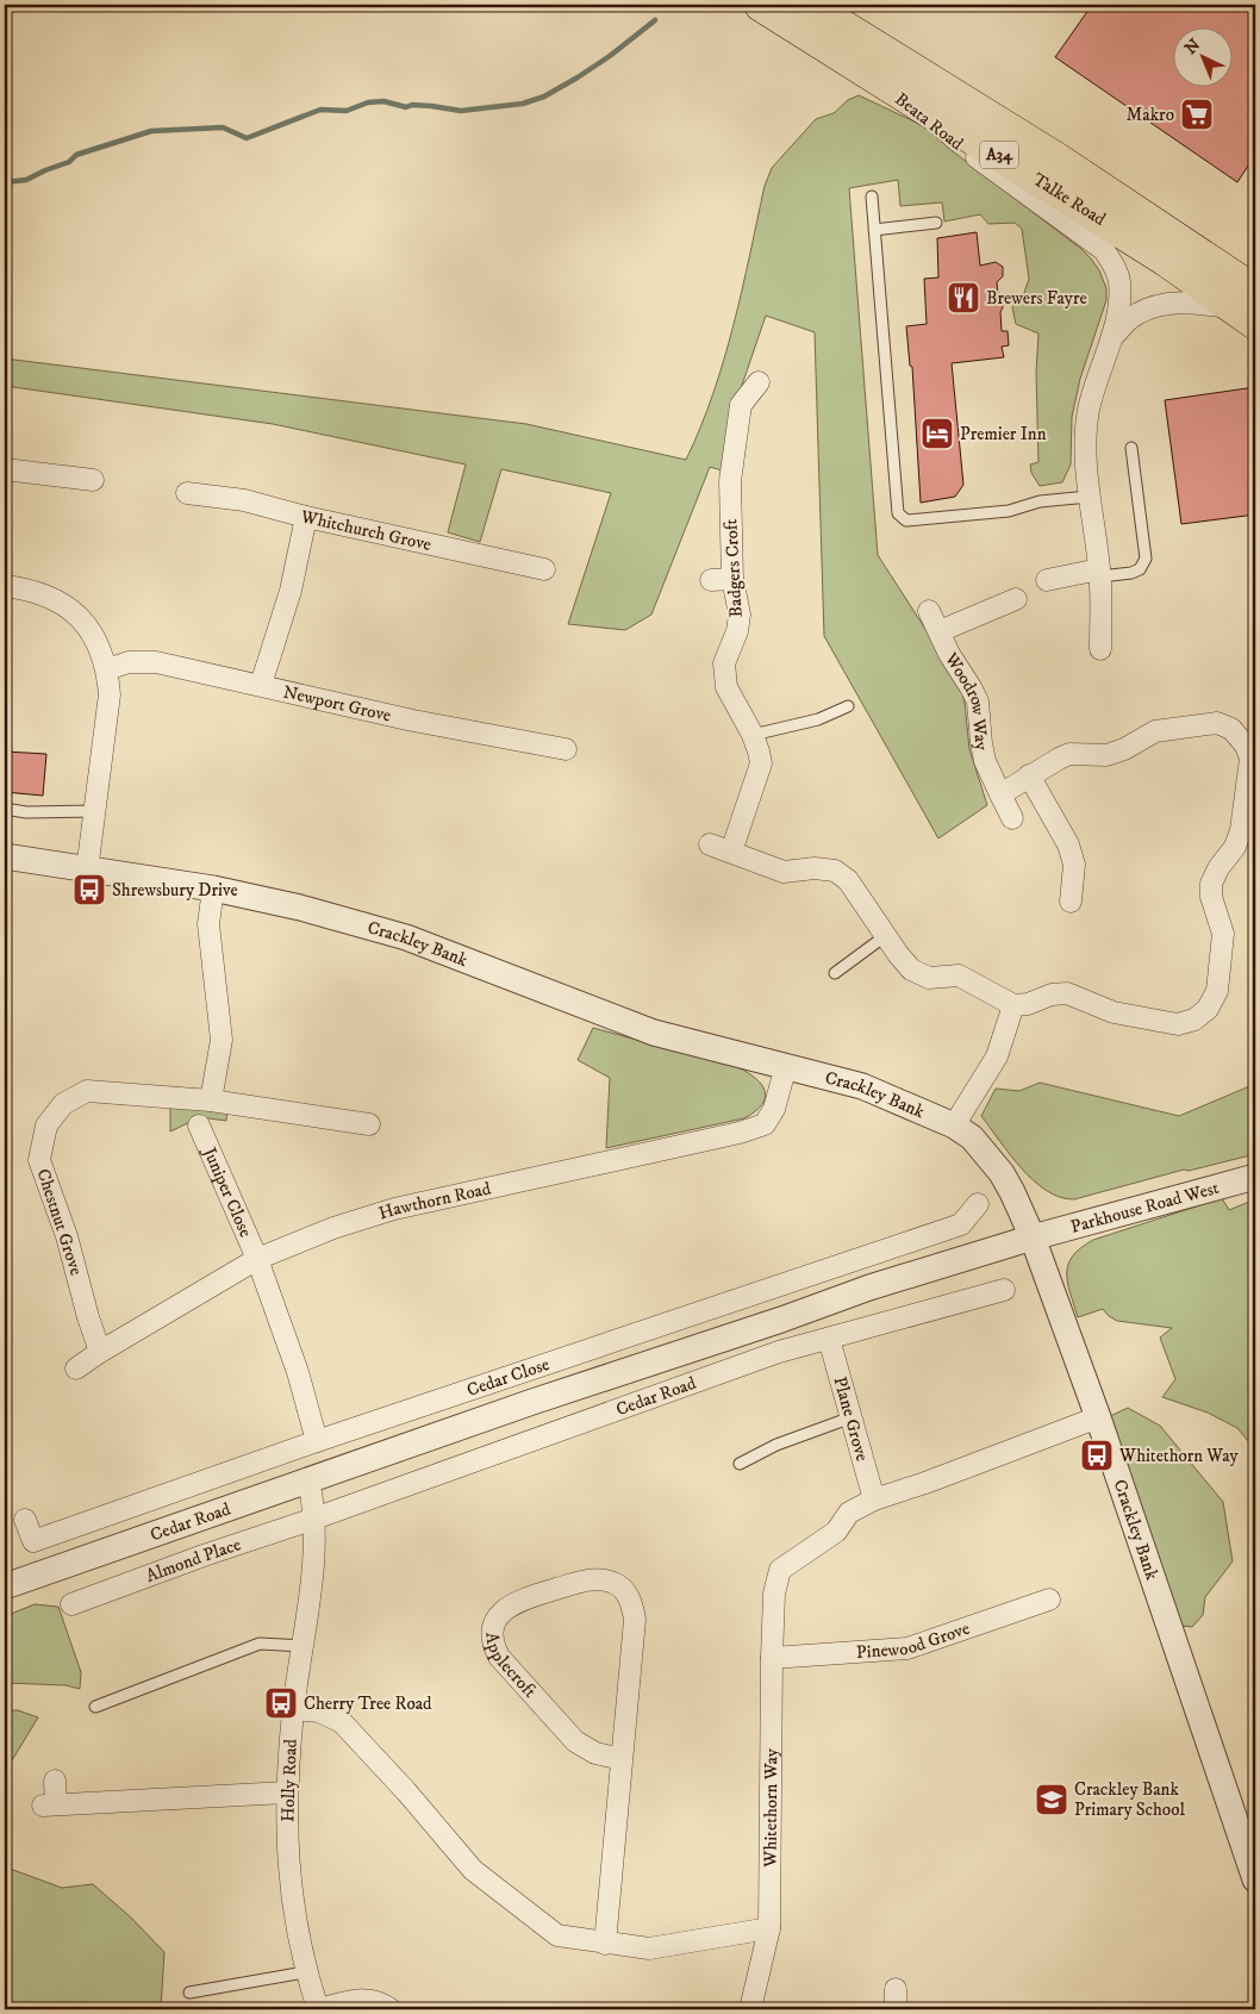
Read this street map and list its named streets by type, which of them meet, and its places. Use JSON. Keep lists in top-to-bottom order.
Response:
{
  "streets": {
    "highway": ["A34", "Talke Road"],
    "street": [
      "Beata Road",
      "Whitchurch Grove",
      "Badgers Croft",
      "Newport Grove",
      "Woodrow Way",
      "Crackley Bank",
      "Juniper Close",
      "Hawthorn Road",
      "Parkhouse Road West",
      "Chestnut Grove",
      "Cedar Close",
      "Cedar Road",
      "Plane Grove",
      "Almond Place",
      "Pinewood Grove",
      "Applecroft",
      "Holly Road",
      "Whitethorn Way"
    ]
  },
  "crossings": [
    ["Beata Road", "Talke Road"],
    ["Crackley Bank", "Hawthorn Road"],
    ["Crackley Bank", "Parkhouse Road West"],
    ["Crackley Bank", "Cedar Road"],
    ["Crackley Bank", "Whitethorn Way"],
    ["Juniper Close", "Hawthorn Road"],
    ["Hawthorn Road", "Chestnut Grove"],
    ["Parkhouse Road West", "Cedar Road"],
    ["Cedar Close", "Cedar Road"],
    ["Cedar Road", "Plane Grove"],
    ["Cedar Road", "Almond Place"],
    ["Cedar Road", "Holly Road"],
    ["Plane Grove", "Whitethorn Way"],
    ["Almond Place", "Holly Road"],
    ["Pinewood Grove", "Whitethorn Way"]
  ],
  "places": {
    "supermarket": ["Makro"],
    "restaurant": ["Brewers Fayre"],
    "hotel": ["Premier Inn"],
    "bus stop": ["Shrewsbury Drive", "Whitethorn Way", "Cherry Tree Road"],
    "school or university": ["Crackley Bank Primary School"]
  },
  "north": "top left"
}
